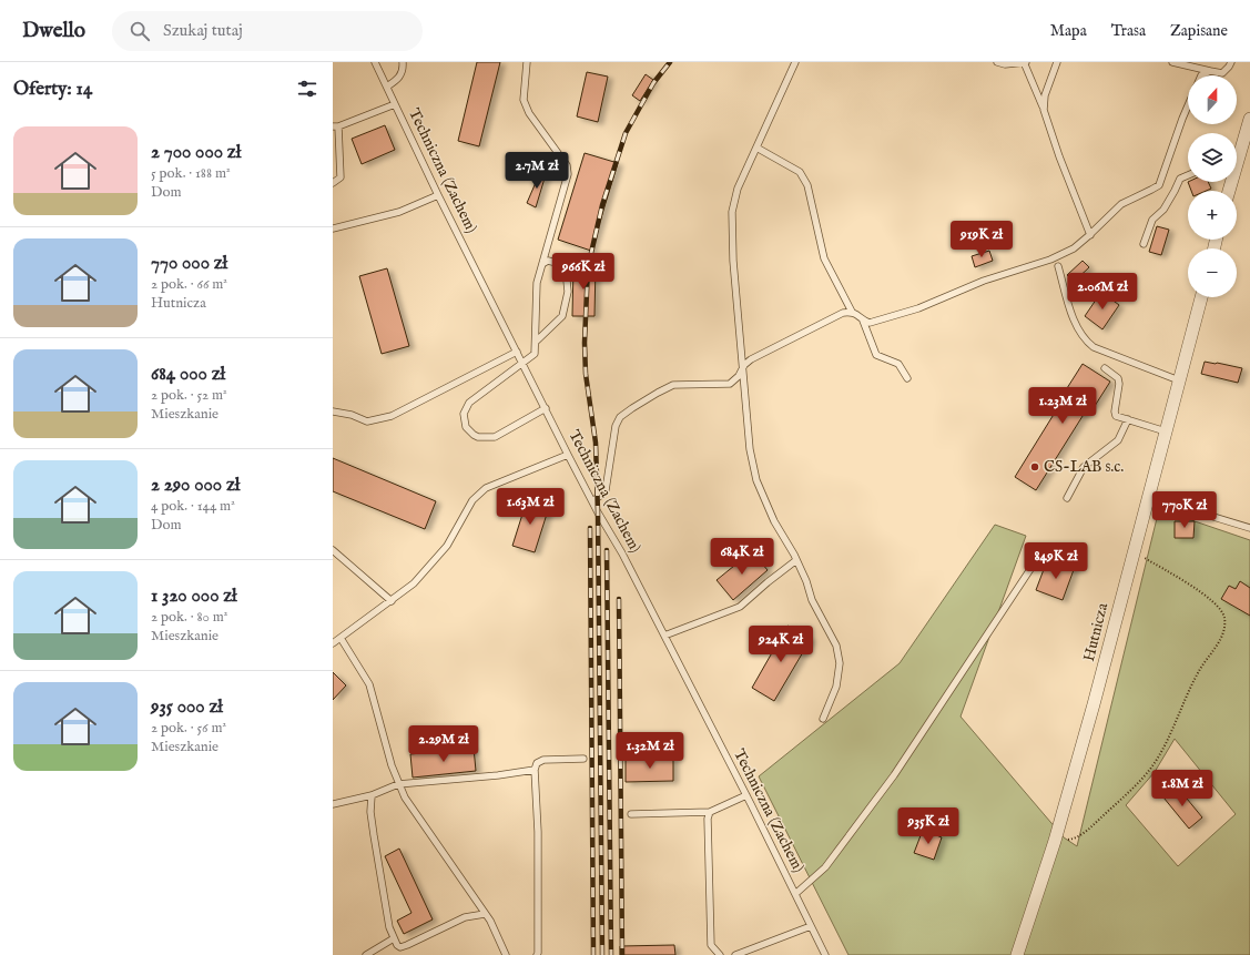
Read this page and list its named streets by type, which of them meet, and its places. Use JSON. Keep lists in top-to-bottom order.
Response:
{
  "streets": {
    "street": ["Hutnicza"],
    "lane": ["Techniczna (Zachem)"]
  },
  "places": ["CS-LAB s.c."],
  "north": "top",
  "page": {
    "header": "Dwello",
    "search": "Szukaj tutaj",
    "nav": ["Mapa", "Trasa", "Zapisane"],
    "heading": "Oferty: 14",
    "map_buttons": ["+", "−"],
    "list": [
      {
        "name": "2 700 000 zł",
        "note": "5 pok. · 188 m² · Dom"
      },
      {
        "name": "770 000 zł",
        "note": "2 pok. · 66 m² · Hutnicza"
      },
      {
        "name": "684 000 zł",
        "note": "2 pok. · 52 m² · Mieszkanie"
      },
      {
        "name": "2 290 000 zł",
        "note": "4 pok. · 144 m² · Dom"
      },
      {
        "name": "1 320 000 zł",
        "note": "2 pok. · 80 m² · Mieszkanie"
      },
      {
        "name": "935 000 zł",
        "note": "2 pok. · 56 m² · Mieszkanie"
      }
    ],
    "price": [
      "2.7M zł",
      "919K zł",
      "966K zł",
      "2.06M zł",
      "1.23M zł",
      "1.63M zł",
      "770K zł",
      "684K zł",
      "849K zł",
      "924K zł",
      "2.29M zł",
      "1.32M zł",
      "1.8M zł",
      "935K zł"
    ]
  }
}
